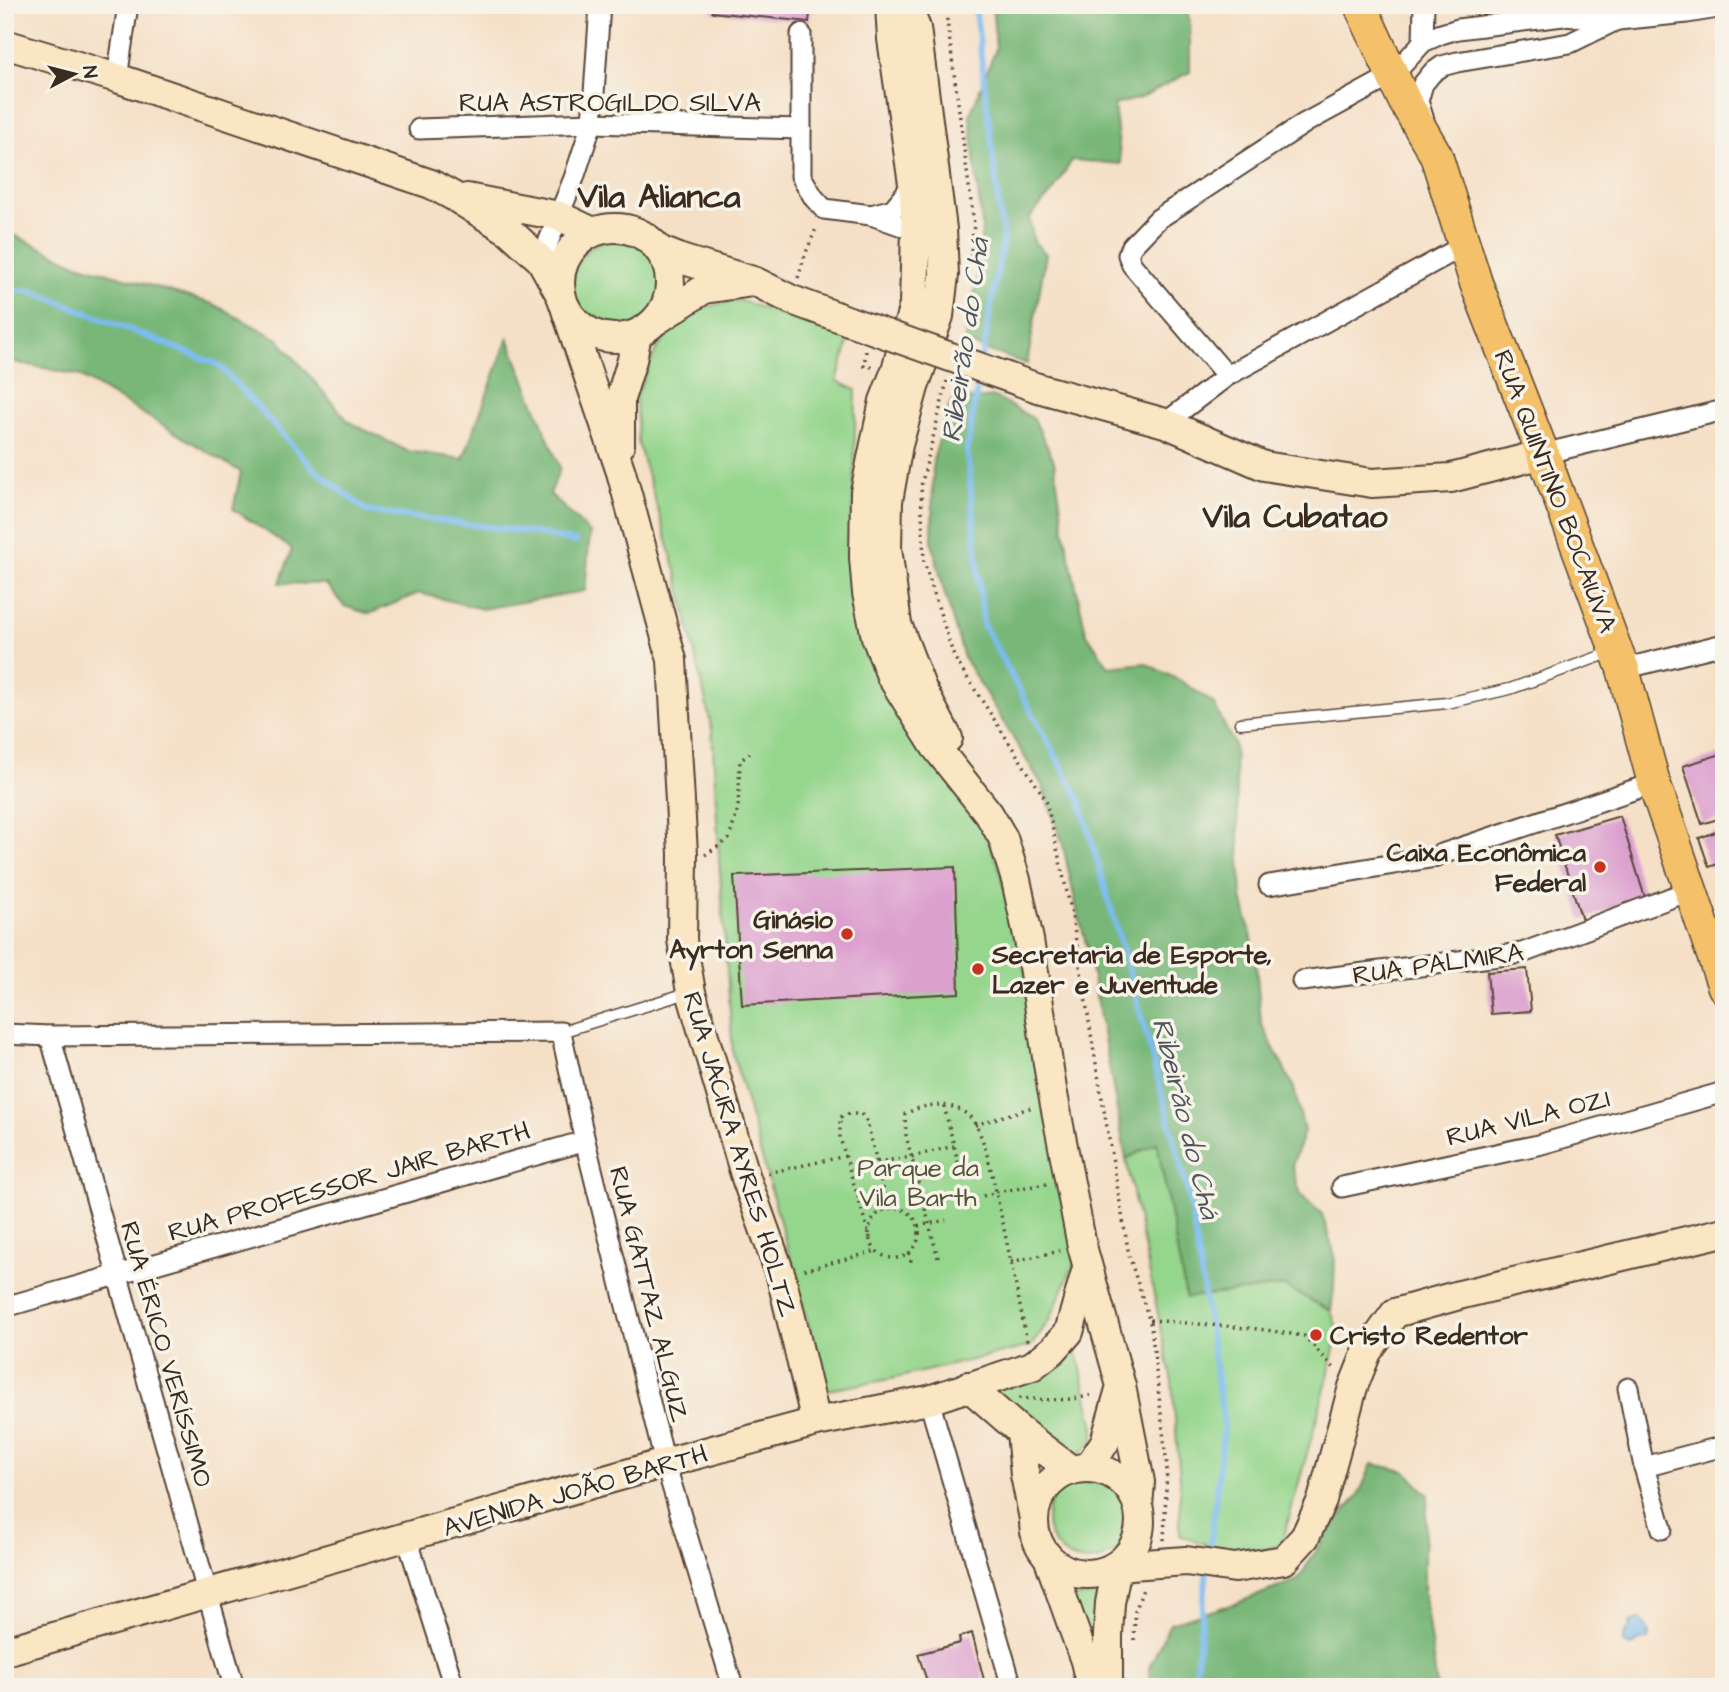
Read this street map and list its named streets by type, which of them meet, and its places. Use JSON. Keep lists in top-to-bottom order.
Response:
{
  "streets": {
    "main road": ["RUA QUINTINO BOCAIÚVA", "RUA JACIRA AYRES HOLTZ", "AVENIDA JOÃO BARTH"],
    "street": [
      "RUA ASTROGILDO SILVA",
      "RUA PALMIRA",
      "RUA VILA OZI",
      "RUA PROFESSOR JAIR BARTH",
      "RUA GATTAZ ALGUZ",
      "RUA ÉRICO VERÍSSIMO"
    ]
  },
  "crossings": [
    ["RUA QUINTINO BOCAIÚVA", "RUA PALMIRA"],
    ["RUA JACIRA AYRES HOLTZ", "AVENIDA JOÃO BARTH"],
    ["RUA PROFESSOR JAIR BARTH", "RUA GATTAZ ALGUZ"],
    ["RUA PROFESSOR JAIR BARTH", "RUA ÉRICO VERÍSSIMO"],
    ["RUA GATTAZ ALGUZ", "AVENIDA JOÃO BARTH"],
    ["RUA ÉRICO VERÍSSIMO", "AVENIDA JOÃO BARTH"]
  ],
  "districts": ["Vila Alianca", "Vila Cubatao"],
  "water": ["Ribeirão do Chá"],
  "parks": ["Parque da Vila Barth"],
  "places": [
    "Caixa Econômica Federal",
    "Ginásio Ayrton Senna",
    "Secretaria de Esporte, Lazer e Juventude",
    "Cristo Redentor"
  ],
  "north": "right"
}
